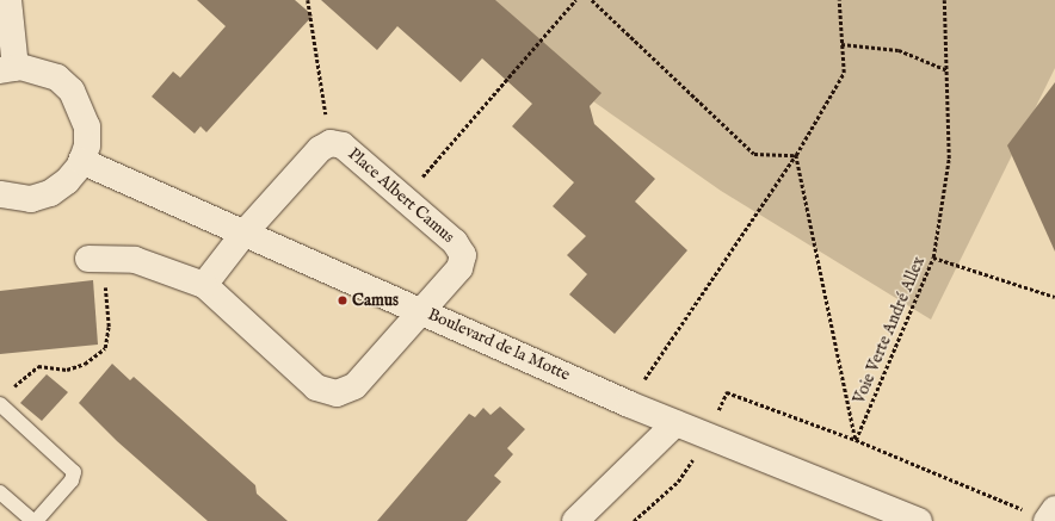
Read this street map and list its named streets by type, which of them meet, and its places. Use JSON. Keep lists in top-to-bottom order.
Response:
{
  "streets": {
    "street": ["Place Albert Camus", "Boulevard de la Motte"],
    "path": ["Voie Verte André Allex"]
  },
  "crossings": [
    ["Place Albert Camus", "Boulevard de la Motte"]
  ],
  "places": ["Camus"]
}
